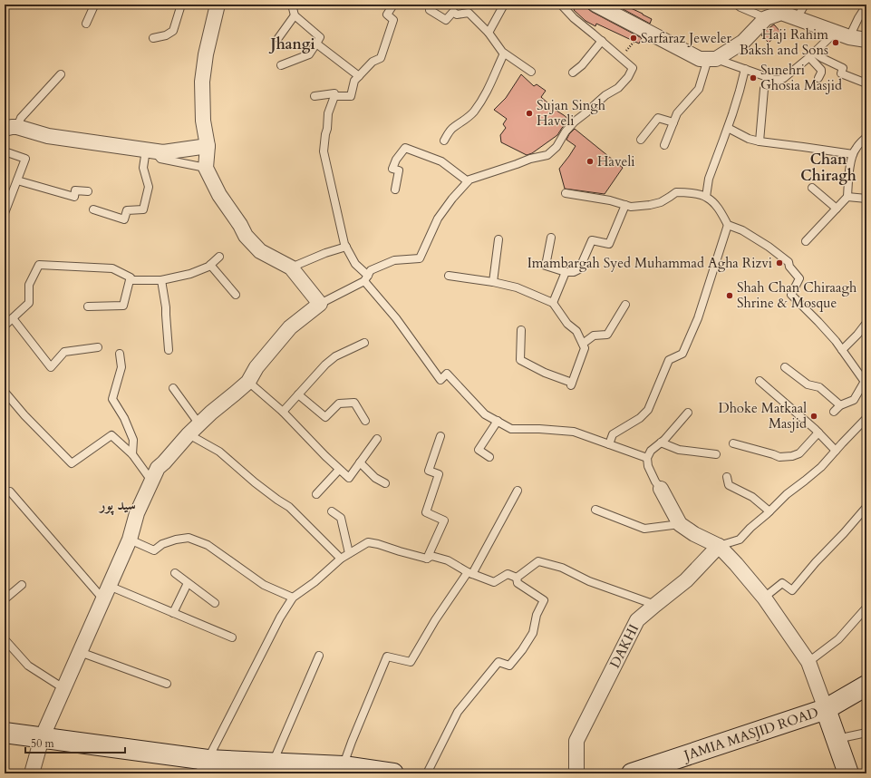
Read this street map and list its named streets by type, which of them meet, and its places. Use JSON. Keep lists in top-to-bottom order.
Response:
{
  "streets": {
    "street": ["DAKHI", "JAMIA MASJID ROAD"]
  },
  "districts": ["Jhangi", "Chan Chiragh", "سید پور"],
  "places": [
    "Sarfaraz Jeweler",
    "Haji Rahim Baksh and Sons",
    "Sunehri Ghosia Masjid",
    "Sujan Singh Haveli",
    "Haveli",
    "Imambargah Syed Muhammad Agha Rizvi",
    "Shah Chan Chiraagh Shrine & Mosque",
    "Dhoke Matkaal Masjid"
  ],
  "scale_bar": "50 m"
}
